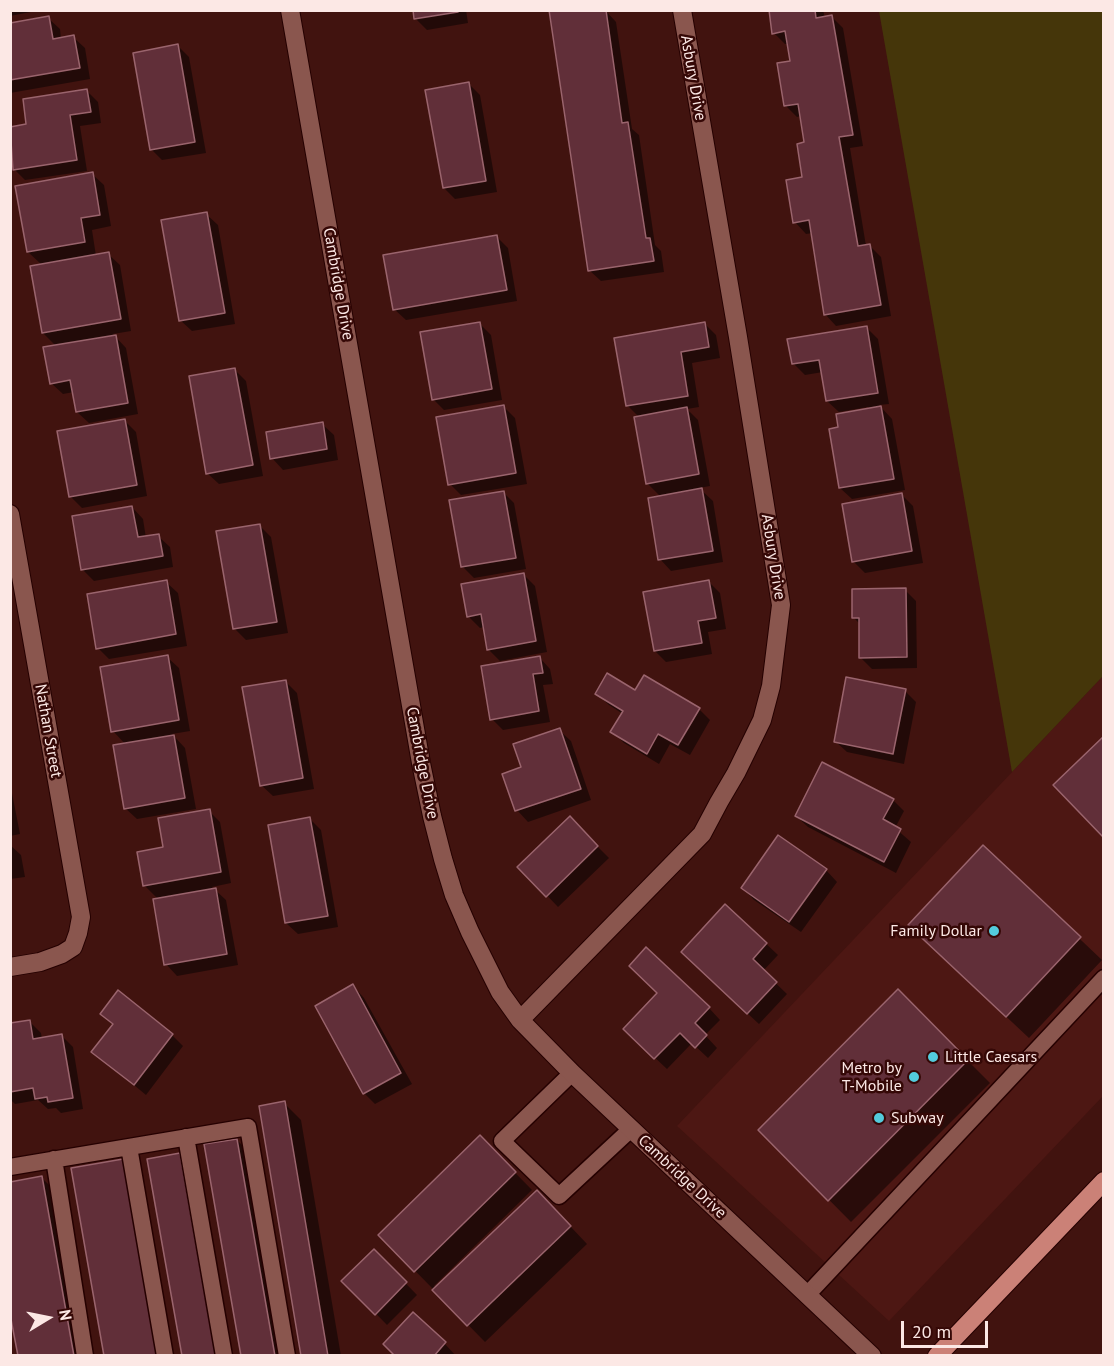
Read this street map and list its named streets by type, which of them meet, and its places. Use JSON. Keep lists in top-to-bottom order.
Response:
{
  "streets": {
    "street": ["Asbury Drive", "Cambridge Drive", "Nathan Street"]
  },
  "crossings": [
    ["Asbury Drive", "Cambridge Drive"]
  ],
  "places": [
    "Family Dollar",
    "Little Caesars",
    "Metro by T-Mobile",
    "Subway"
  ],
  "scale_bar": "20 m",
  "north": "right"
}
